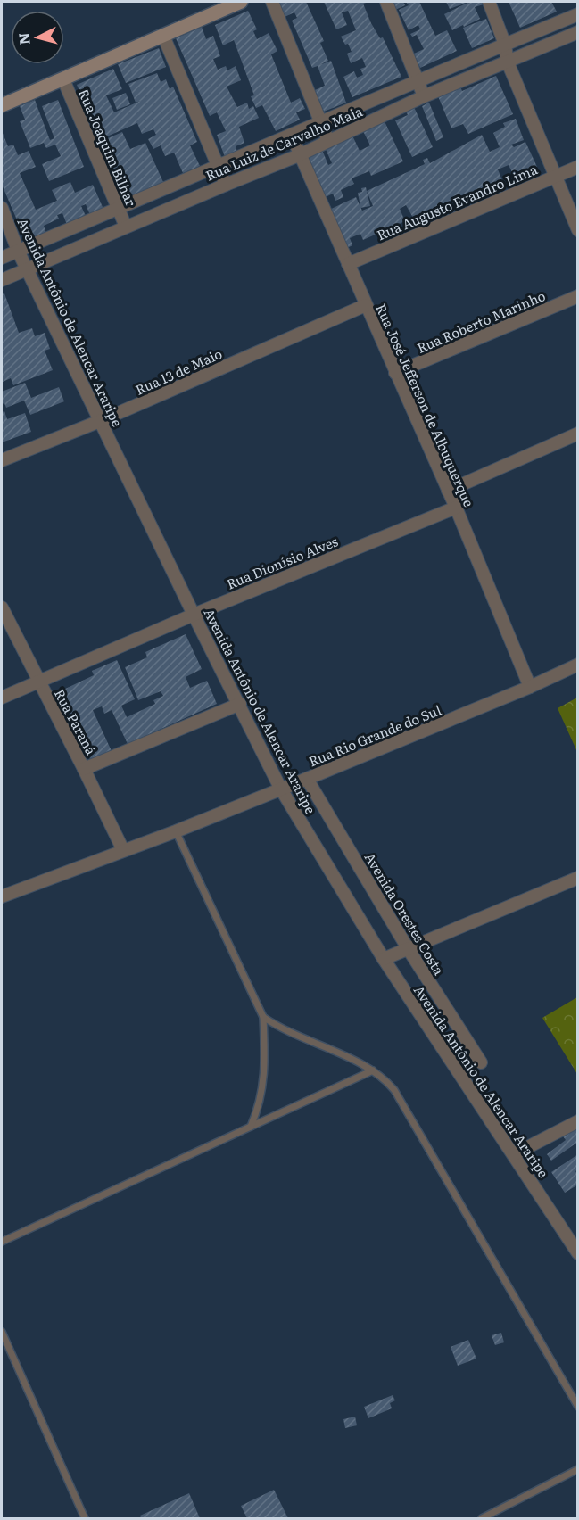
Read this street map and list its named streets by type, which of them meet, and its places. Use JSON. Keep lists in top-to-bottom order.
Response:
{
  "streets": {
    "street": [
      "Rua Luiz de Carvalho Maia",
      "Rua Joaquim Bilhar",
      "Rua Augusto Evandro Lima",
      "Rua Roberto Marinho",
      "Avenida Antônio de Alencar Araripe",
      "Rua 13 de Maio",
      "Rua José Jefferson de Albuquerque",
      "Rua Dionísio Alves",
      "Rua Paraná",
      "Rua Rio Grande do Sul",
      "Avenida Orestes Costa"
    ]
  },
  "crossings": [
    ["Rua Luiz de Carvalho Maia", "Rua Joaquim Bilhar"],
    ["Rua Luiz de Carvalho Maia", "Avenida Antônio de Alencar Araripe"],
    ["Rua Luiz de Carvalho Maia", "Rua José Jefferson de Albuquerque"],
    ["Rua Augusto Evandro Lima", "Rua José Jefferson de Albuquerque"],
    ["Rua Roberto Marinho", "Rua José Jefferson de Albuquerque"],
    ["Avenida Antônio de Alencar Araripe", "Rua 13 de Maio"],
    ["Avenida Antônio de Alencar Araripe", "Rua Dionísio Alves"],
    ["Avenida Antônio de Alencar Araripe", "Rua Rio Grande do Sul"],
    ["Rua 13 de Maio", "Rua José Jefferson de Albuquerque"],
    ["Rua José Jefferson de Albuquerque", "Rua Dionísio Alves"],
    ["Rua José Jefferson de Albuquerque", "Rua Rio Grande do Sul"],
    ["Rua Dionísio Alves", "Rua Paraná"],
    ["Rua Paraná", "Rua Rio Grande do Sul"],
    ["Rua Rio Grande do Sul", "Avenida Orestes Costa"]
  ],
  "north": "left"
}
